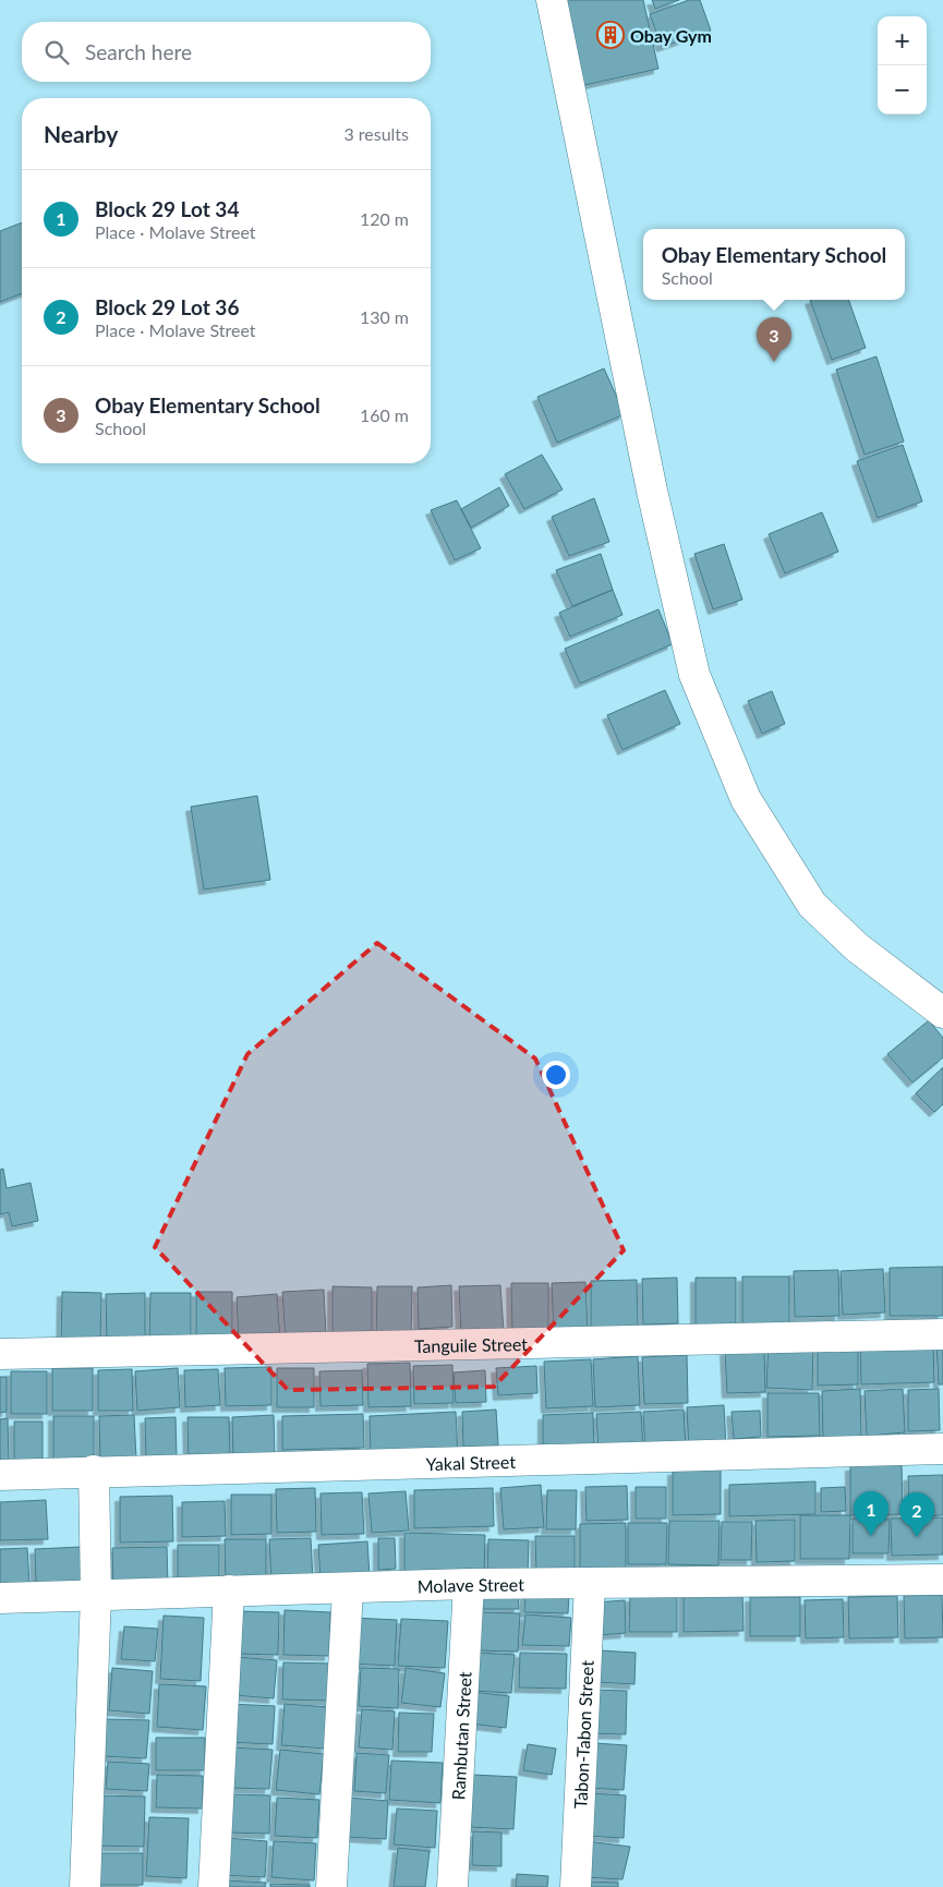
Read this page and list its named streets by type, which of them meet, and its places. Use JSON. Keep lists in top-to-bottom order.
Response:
{
  "streets": {
    "street": [
      "Tanguile Street",
      "Yakal Street",
      "Molave Street",
      "Tabon-Tabon Street",
      "Rambutan Street"
    ]
  },
  "crossings": [
    ["Molave Street", "Tabon-Tabon Street"],
    ["Molave Street", "Rambutan Street"]
  ],
  "places": {
    "building": ["Obay Gym"]
  },
  "page": {
    "map_buttons": ["+", "−"],
    "search": "Search here",
    "heading": ["Nearby", "3 results"],
    "list": [
      {
        "mark": "1",
        "name": "Block 29 Lot 34",
        "note": "Place · Molave Street",
        "value": "120 m"
      },
      {
        "mark": "2",
        "name": "Block 29 Lot 36",
        "note": "Place · Molave Street",
        "value": "130 m"
      },
      {
        "mark": "3",
        "name": "Obay Elementary School",
        "note": "School",
        "value": "160 m"
      }
    ],
    "popup": ["Obay Elementary School", "School"],
    "pins": ["3", "1", "2"]
  }
}
